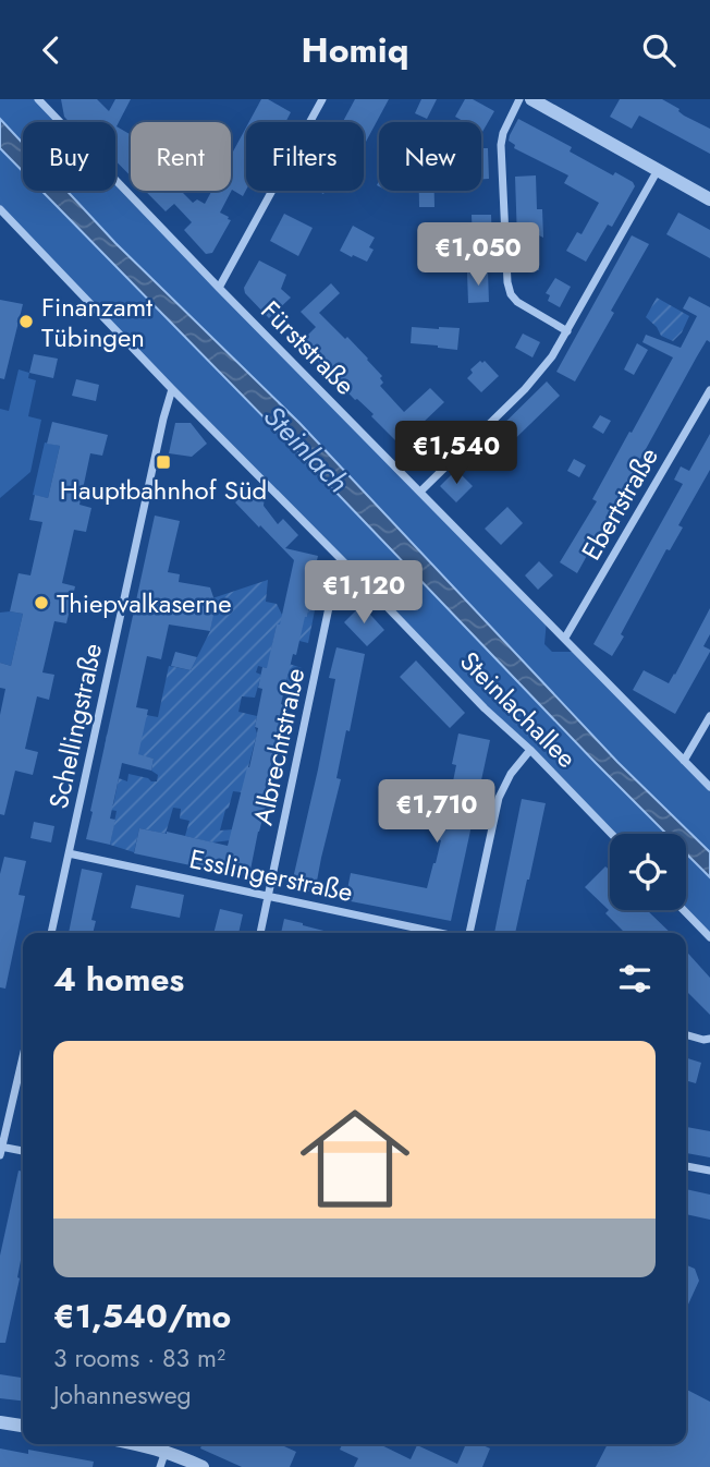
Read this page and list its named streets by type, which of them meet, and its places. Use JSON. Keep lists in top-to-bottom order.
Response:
{
  "streets": {
    "street": [
      "Fürststraße",
      "Ebertstraße",
      "Steinlachallee",
      "Schellingstraße",
      "Albrechtstraße",
      "Esslingerstraße"
    ]
  },
  "crossings": [
    ["Fürststraße", "Ebertstraße"],
    ["Steinlachallee", "Schellingstraße"],
    ["Steinlachallee", "Albrechtstraße"],
    ["Schellingstraße", "Esslingerstraße"],
    ["Albrechtstraße", "Esslingerstraße"]
  ],
  "water": ["Steinlach"],
  "places": {
    "other": ["Finanzamt Tübingen", "Thiepvalkaserne"],
    "transit": ["Hauptbahnhof Süd"]
  },
  "page": {
    "header": "Homiq",
    "chip": [
      "Buy",
      "Rent",
      "Filters",
      "New"
    ],
    "price": [
      "€1,050",
      "€1,540",
      "€1,120",
      "€1,710"
    ],
    "heading": "4 homes",
    "list": [
      {
        "name": "€1,540/mo",
        "note": "3 rooms · 83 m² · Johannesweg"
      }
    ]
  }
}
